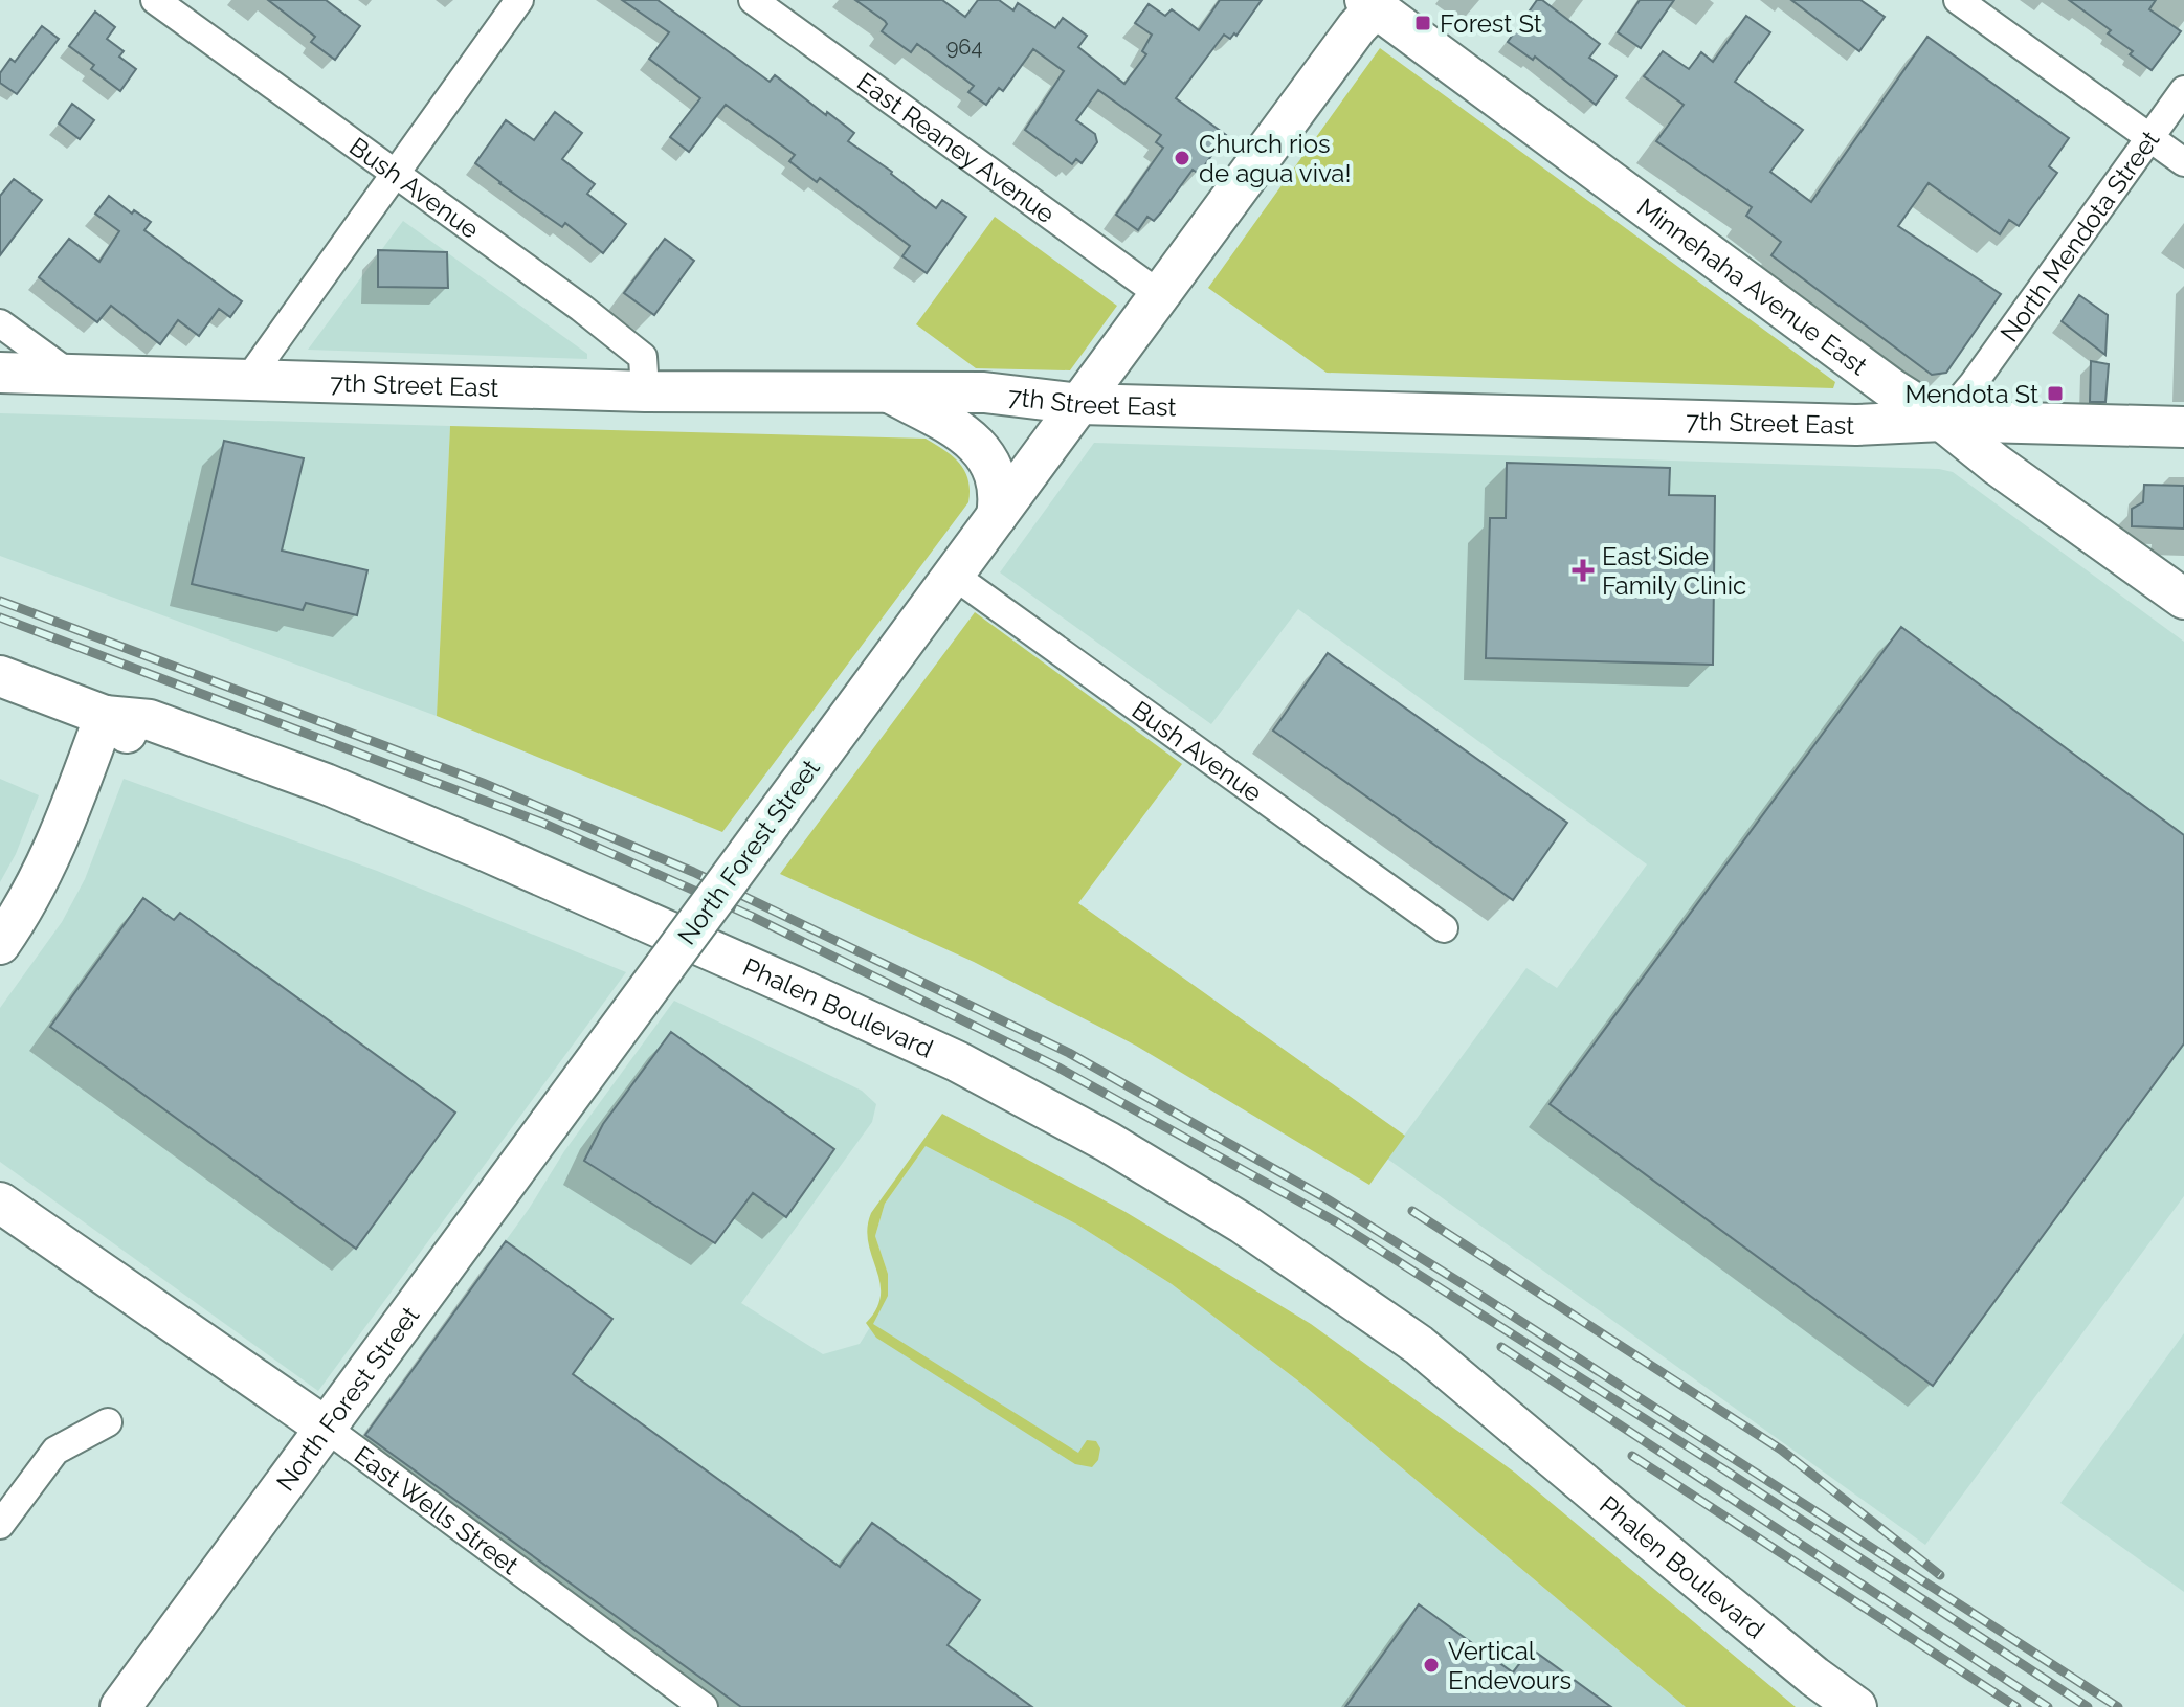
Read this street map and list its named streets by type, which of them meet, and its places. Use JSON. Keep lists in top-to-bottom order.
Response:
{
  "streets": {
    "street": [
      "East Reaney Avenue",
      "Bush Avenue",
      "North Mendota Street",
      "Minnehaha Avenue East",
      "7th Street East",
      "North Forest Street",
      "Phalen Boulevard",
      "East Wells Street"
    ]
  },
  "crossings": [
    ["East Reaney Avenue", "North Forest Street"],
    ["Bush Avenue", "7th Street East"],
    ["Bush Avenue", "North Forest Street"],
    ["North Mendota Street", "Minnehaha Avenue East"],
    ["North Mendota Street", "7th Street East"],
    ["Minnehaha Avenue East", "7th Street East"],
    ["Minnehaha Avenue East", "North Forest Street"],
    ["7th Street East", "North Forest Street"],
    ["North Forest Street", "East Wells Street"]
  ],
  "places": {
    "transit": ["Forest St", "Mendota St"],
    "other": ["Church rios de agua viva!", "Vertical Endevours"],
    "health": ["East Side Family Clinic"]
  },
  "house_numbers": ["964"]
}
